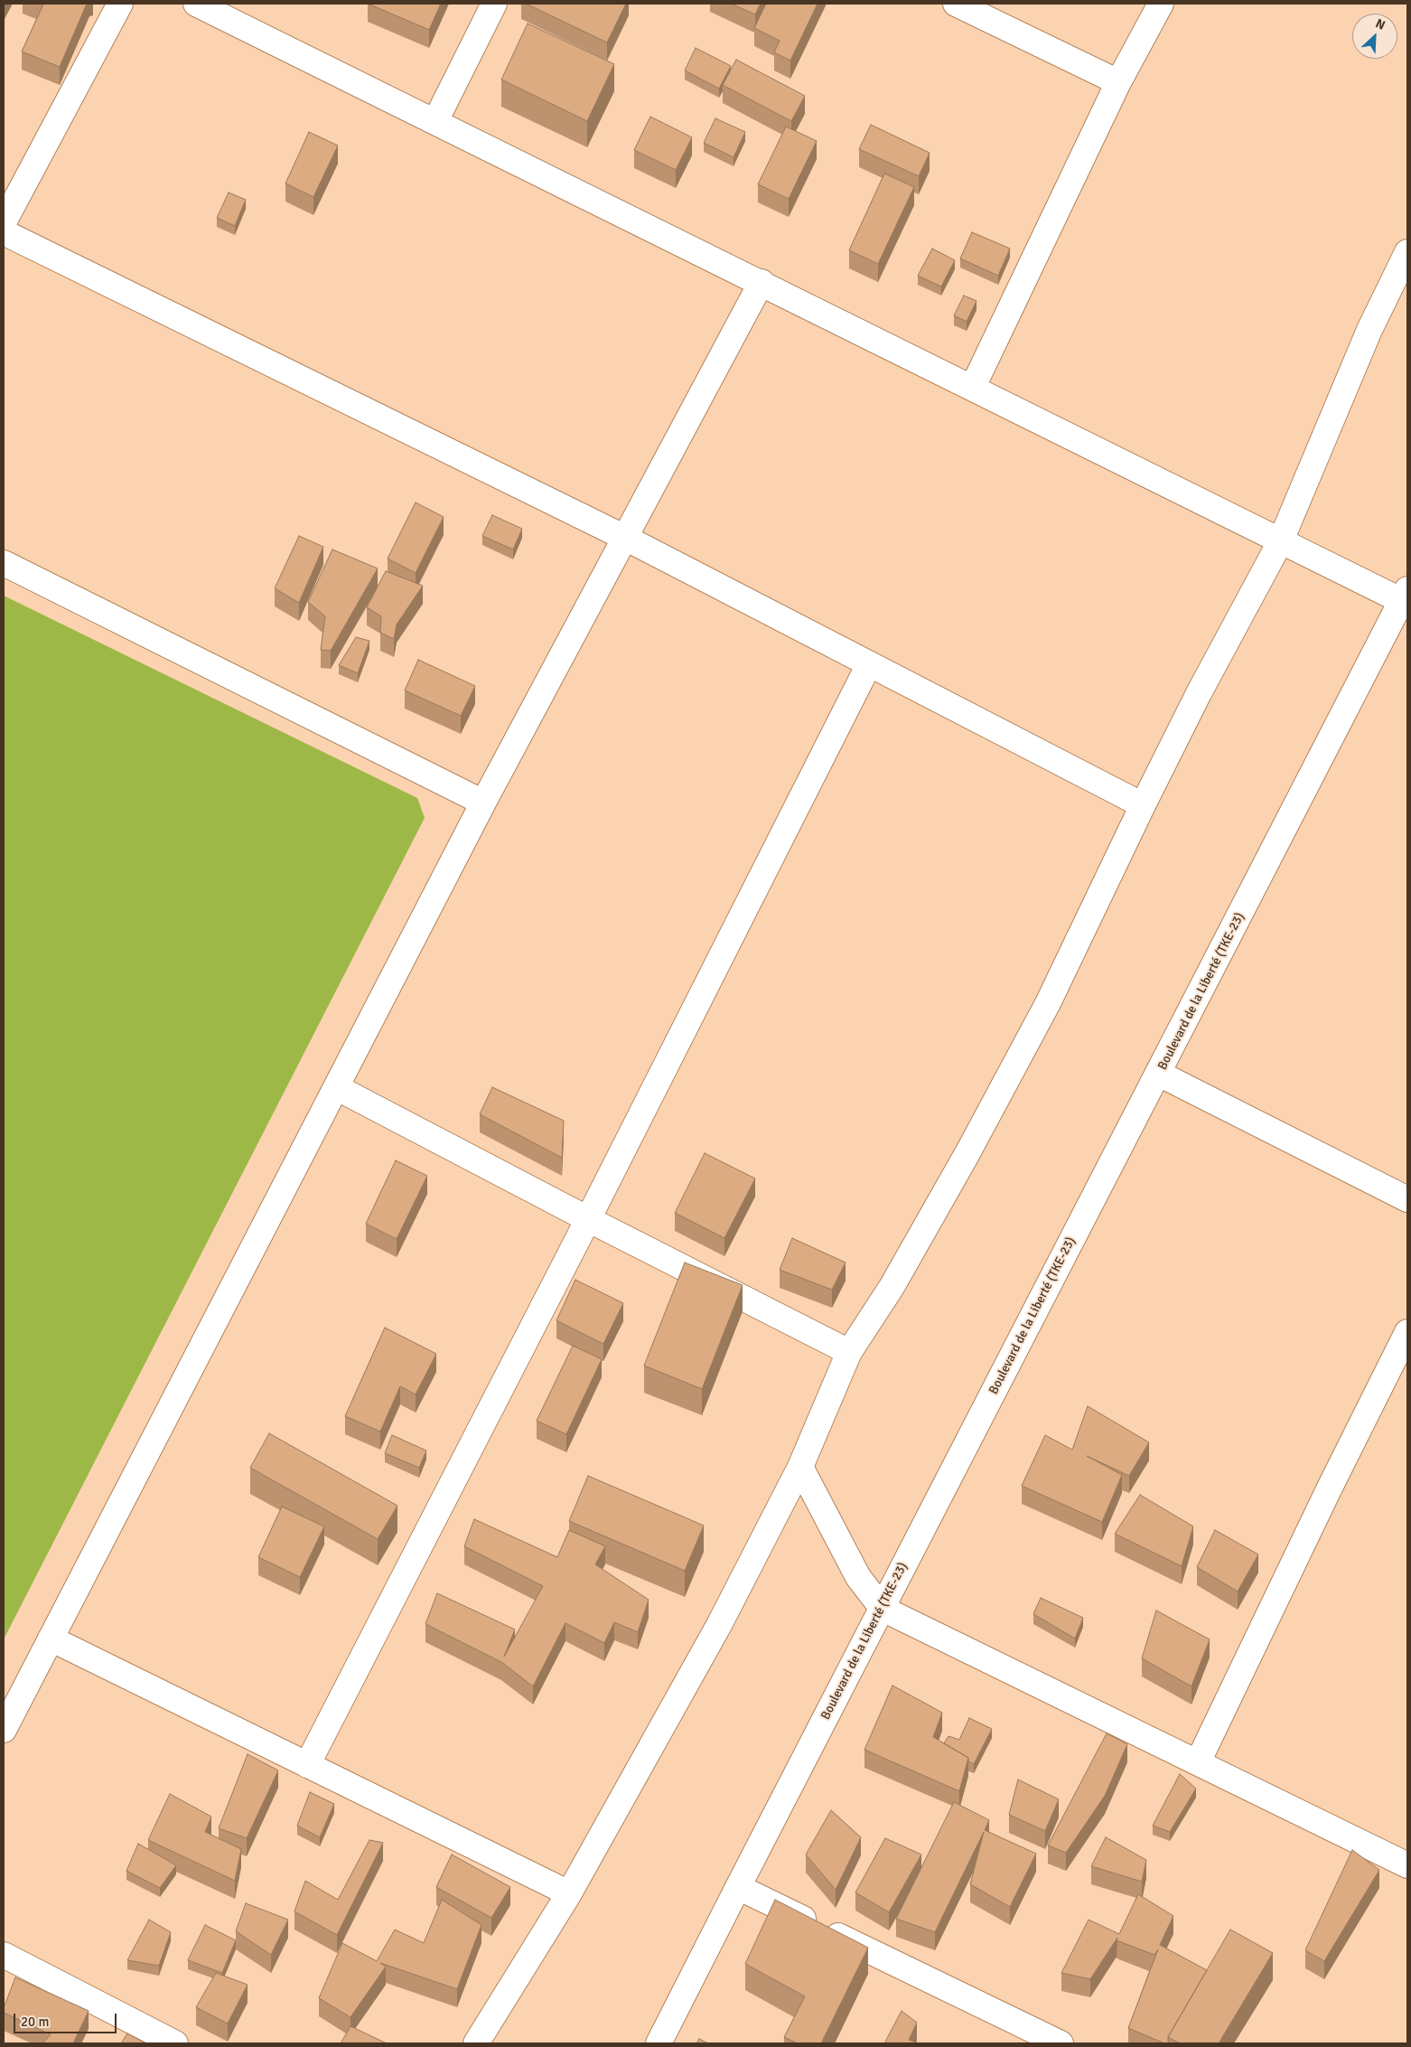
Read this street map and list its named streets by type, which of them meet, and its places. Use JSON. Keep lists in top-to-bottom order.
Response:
{
  "streets": {
    "street": ["Boulevard de la Liberté (TKE-23)"]
  },
  "scale_bar": "20 m",
  "north": "top right"
}
